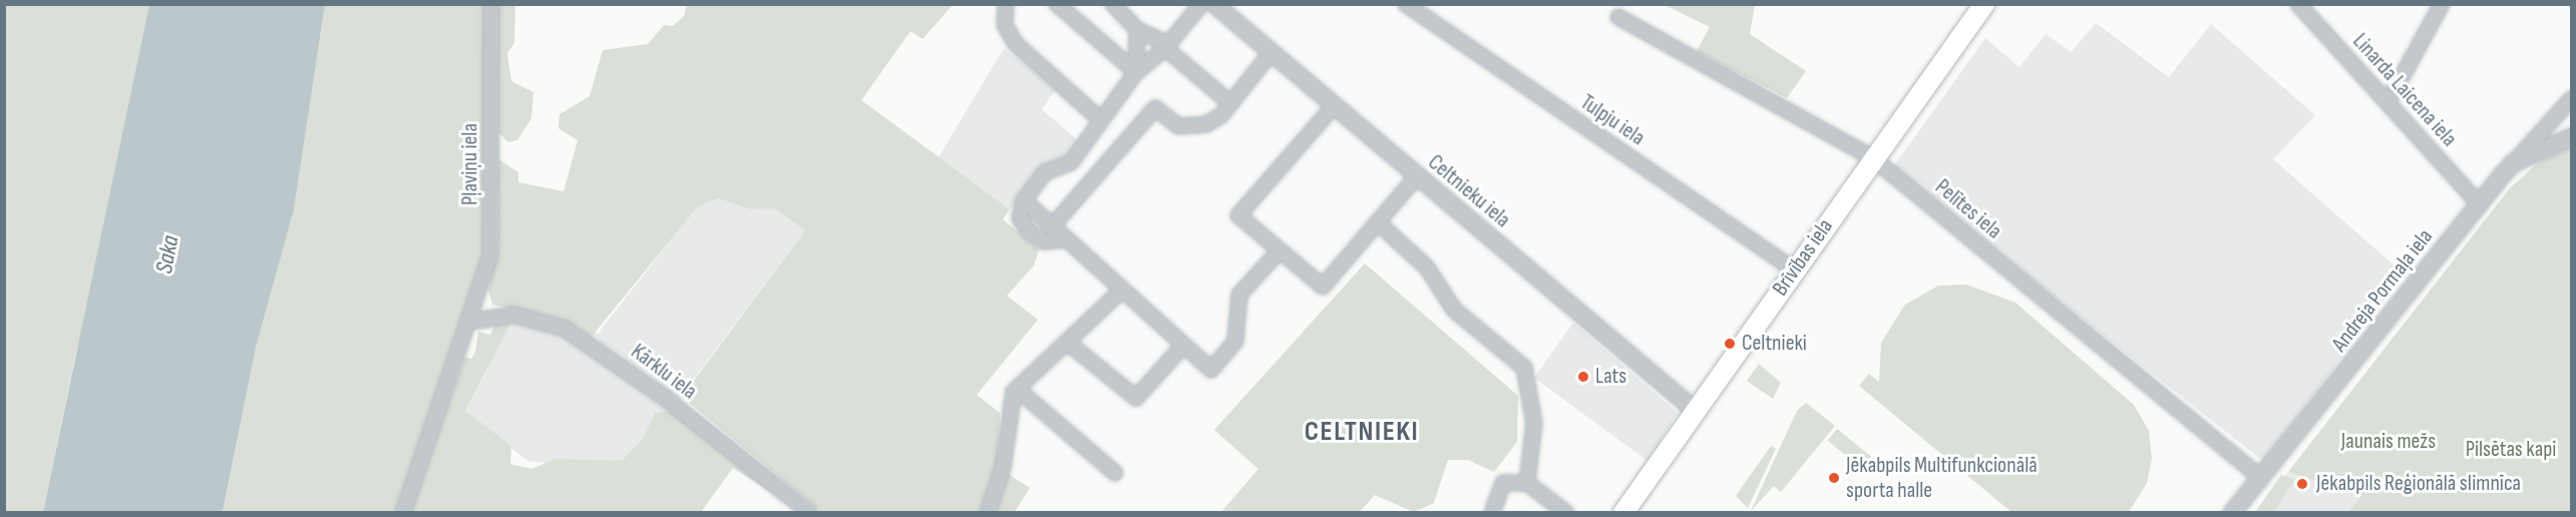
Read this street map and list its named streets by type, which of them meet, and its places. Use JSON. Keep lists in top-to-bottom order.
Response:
{
  "streets": {
    "main road": ["Brīvības iela"],
    "street": [
      "Linarda Laicena iela",
      "Tulpju iela",
      "Pļaviņu iela",
      "Celtnieku iela",
      "Pelītes iela",
      "Andreja Pormaļa iela",
      "Kārklu iela"
    ]
  },
  "crossings": [
    ["Linarda Laicena iela", "Andreja Pormaļa iela"],
    ["Tulpju iela", "Brīvības iela"],
    ["Pļaviņu iela", "Kārklu iela"],
    ["Celtnieku iela", "Brīvības iela"],
    ["Pelītes iela", "Brīvības iela"],
    ["Pelītes iela", "Andreja Pormaļa iela"]
  ],
  "districts": ["CELTNIEKI"],
  "water": ["Saka"],
  "parks": ["Jaunais mežs", "Pilsētas kapi"],
  "places": [
    "Celtnieki",
    "Lats",
    "Jēkabpils Multifunkcionālā sporta halle",
    "Jēkabpils Reģionālā slimnīca"
  ]
}
